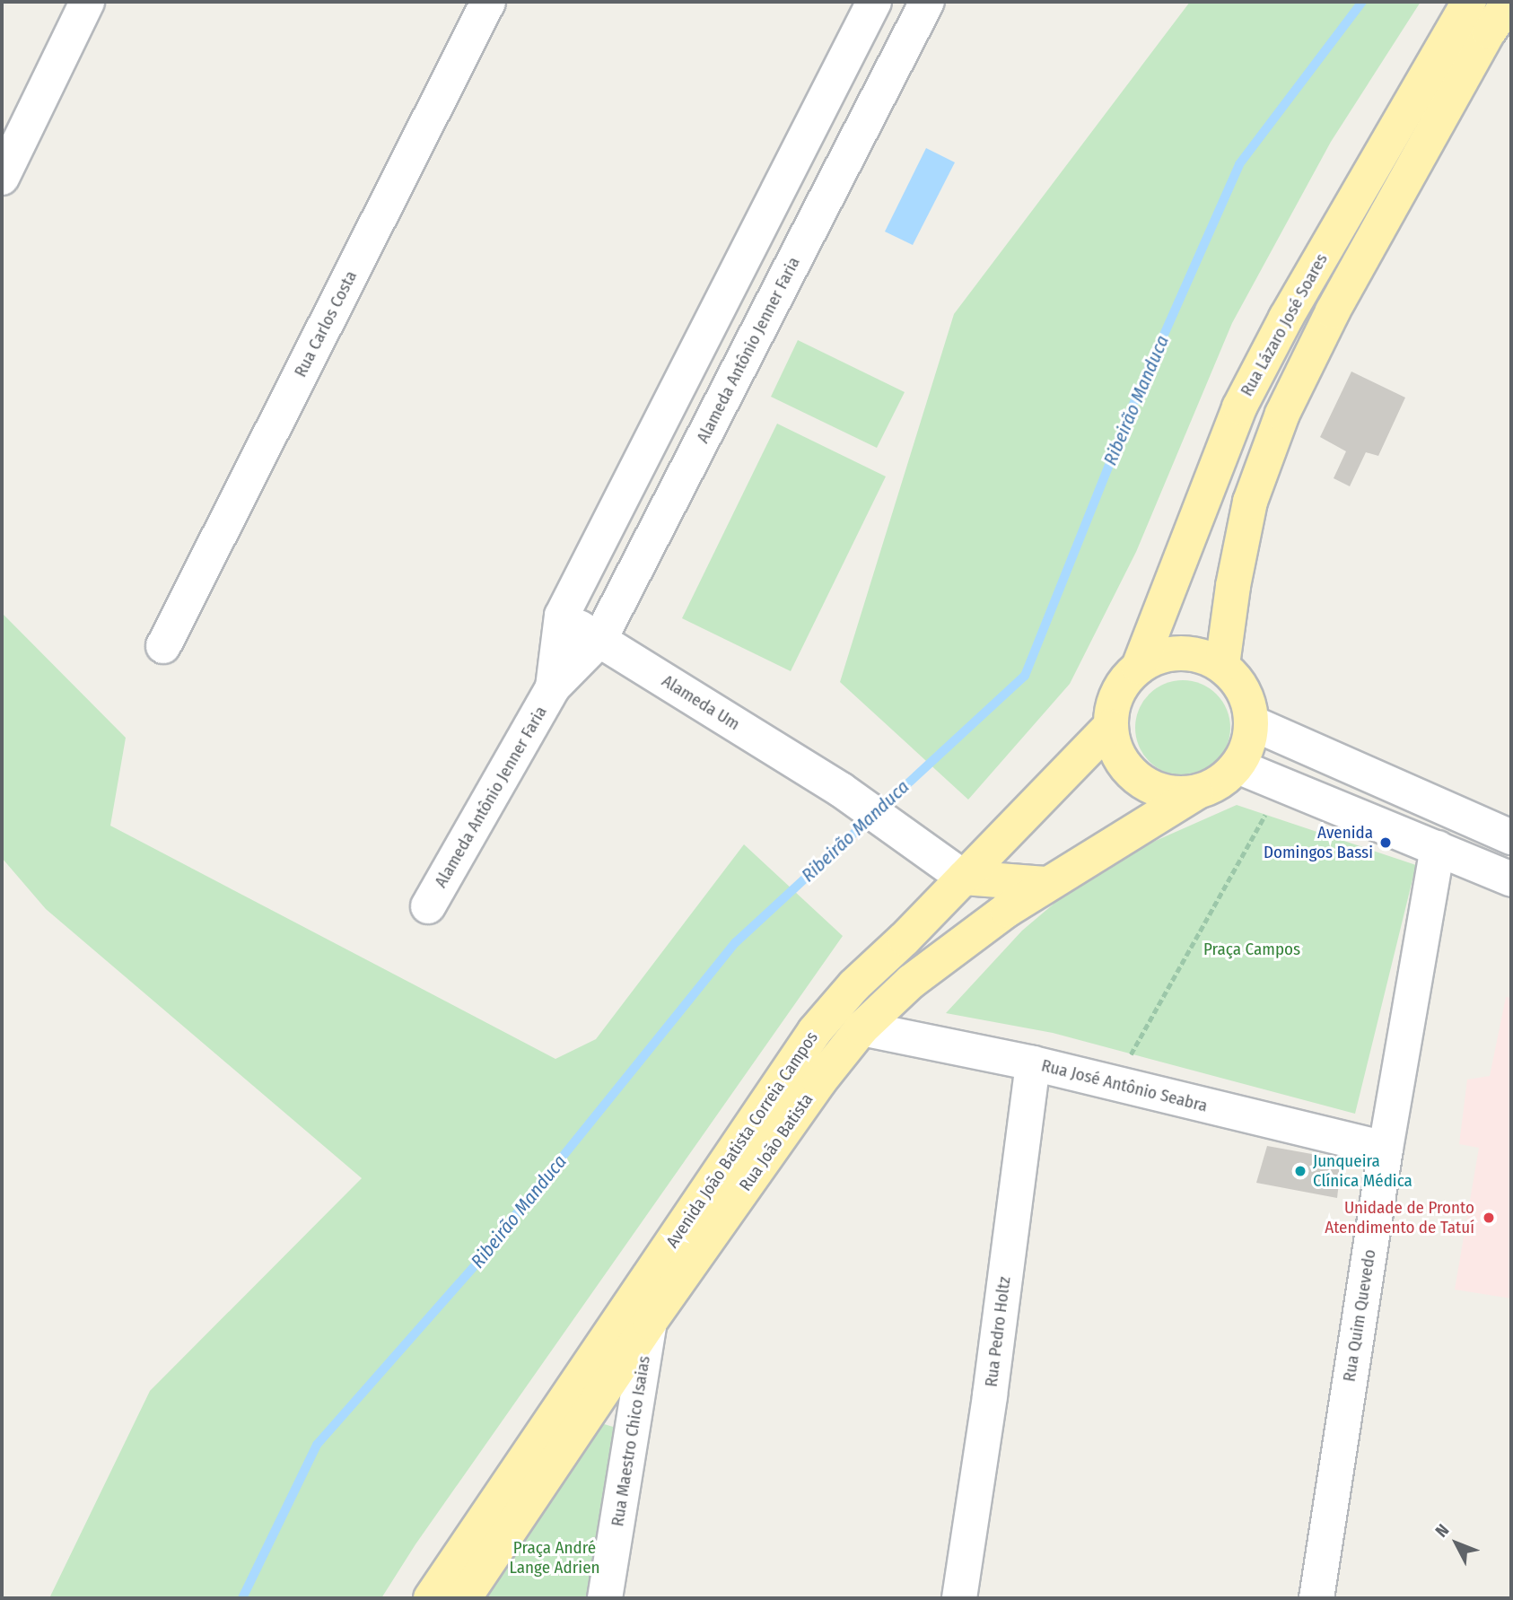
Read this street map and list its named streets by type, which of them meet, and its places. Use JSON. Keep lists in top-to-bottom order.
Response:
{
  "streets": {
    "main road": ["Rua Lázaro José Soares", "Avenida João Batista Correia Campos", "Rua João Batista"],
    "street": [
      "Rua Carlos Costa",
      "Alameda Antônio Jenner Faria",
      "Alameda Um",
      "Rua José Antônio Seabra",
      "Rua Quim Quevedo",
      "Rua Pedro Holtz",
      "Rua Maestro Chico Isaias"
    ]
  },
  "crossings": [
    ["Rua Lázaro José Soares", "Avenida João Batista Correia Campos"],
    ["Rua Lázaro José Soares", "Rua João Batista"],
    ["Alameda Antônio Jenner Faria", "Alameda Um"],
    ["Alameda Um", "Avenida João Batista Correia Campos"],
    ["Rua José Antônio Seabra", "Rua João Batista"],
    ["Rua José Antônio Seabra", "Rua Quim Quevedo"],
    ["Rua José Antônio Seabra", "Rua Pedro Holtz"],
    ["Avenida João Batista Correia Campos", "Rua João Batista"],
    ["Rua João Batista", "Rua Maestro Chico Isaias"]
  ],
  "water": ["Ribeirão Manduca"],
  "parks": ["Praça Campos", "Praça André Lange Adrien"],
  "places": ["Avenida Domingos Bassi", "Junqueira Clínica Médica", "Unidade de Pronto Atendimento de Tatuí"],
  "north": "top left"
}
